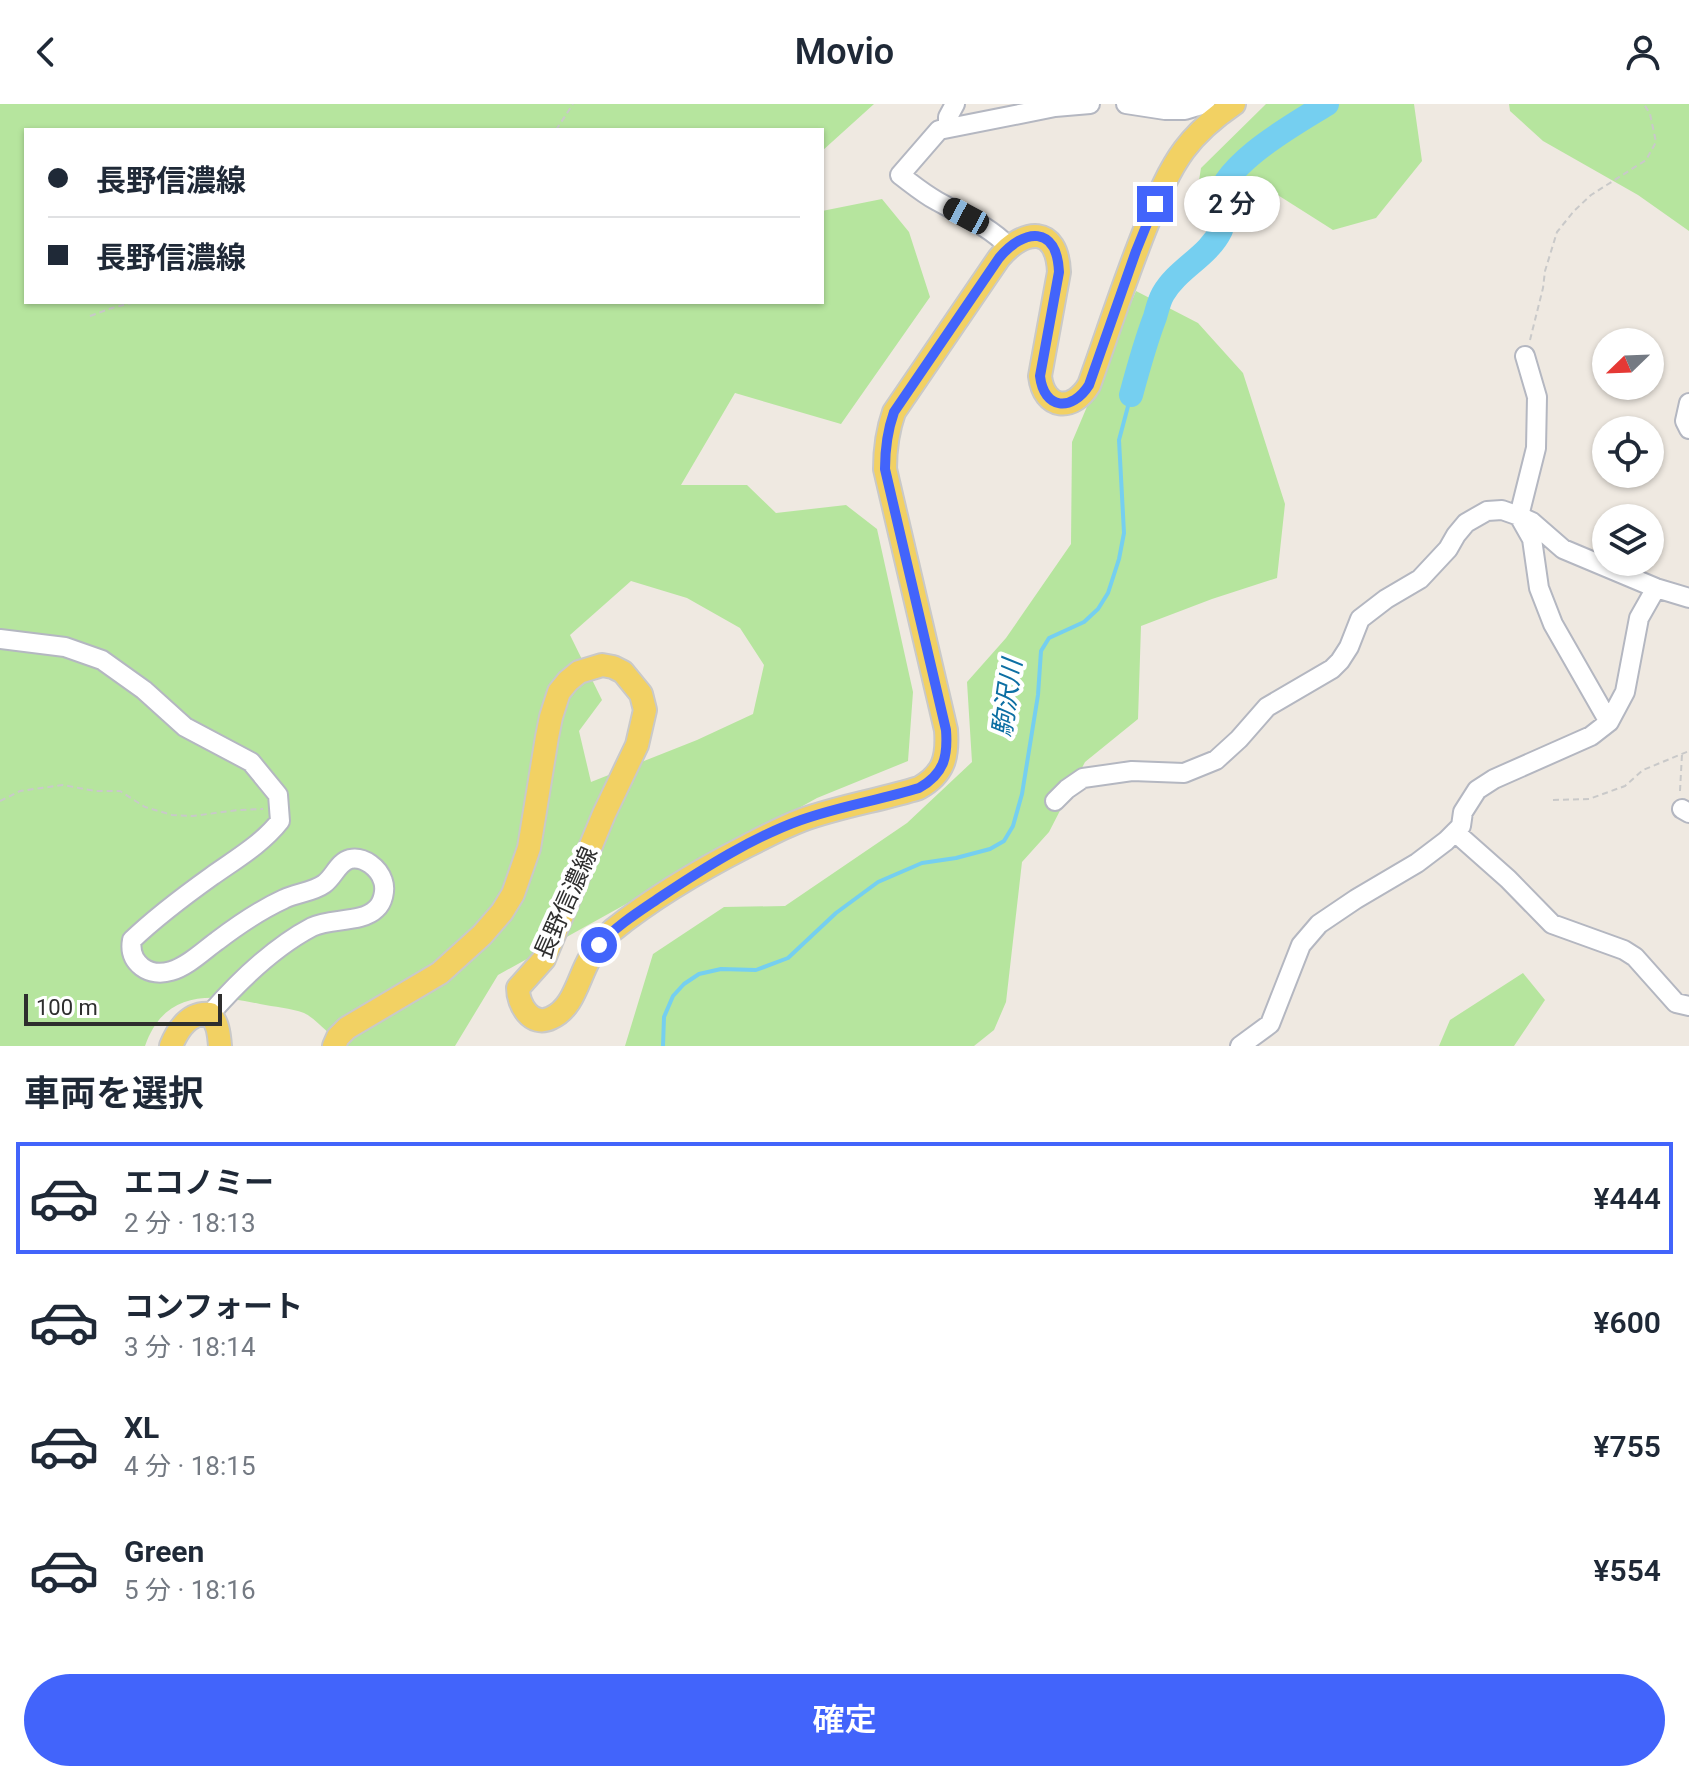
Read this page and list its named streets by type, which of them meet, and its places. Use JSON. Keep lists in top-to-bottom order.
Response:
{
  "streets": {
    "main road": ["長野信濃線"]
  },
  "water": ["駒沢川"],
  "scale_bar": "100 m",
  "north": "bottom left",
  "page": {
    "header": "Movio",
    "banner": ["長野信濃線", "長野信濃線"],
    "bubble": "2 分",
    "scale": "100 m",
    "heading": "車両を選択",
    "list": [
      {
        "name": "エコノミー",
        "note": "2 分 · 18:13",
        "value": "¥444"
      },
      {
        "name": "コンフォート",
        "note": "3 分 · 18:14",
        "value": "¥600"
      },
      {
        "name": "XL",
        "note": "4 分 · 18:15",
        "value": "¥755"
      },
      {
        "name": "Green",
        "note": "5 分 · 18:16",
        "value": "¥554"
      }
    ],
    "buttons": "確定"
  }
}
